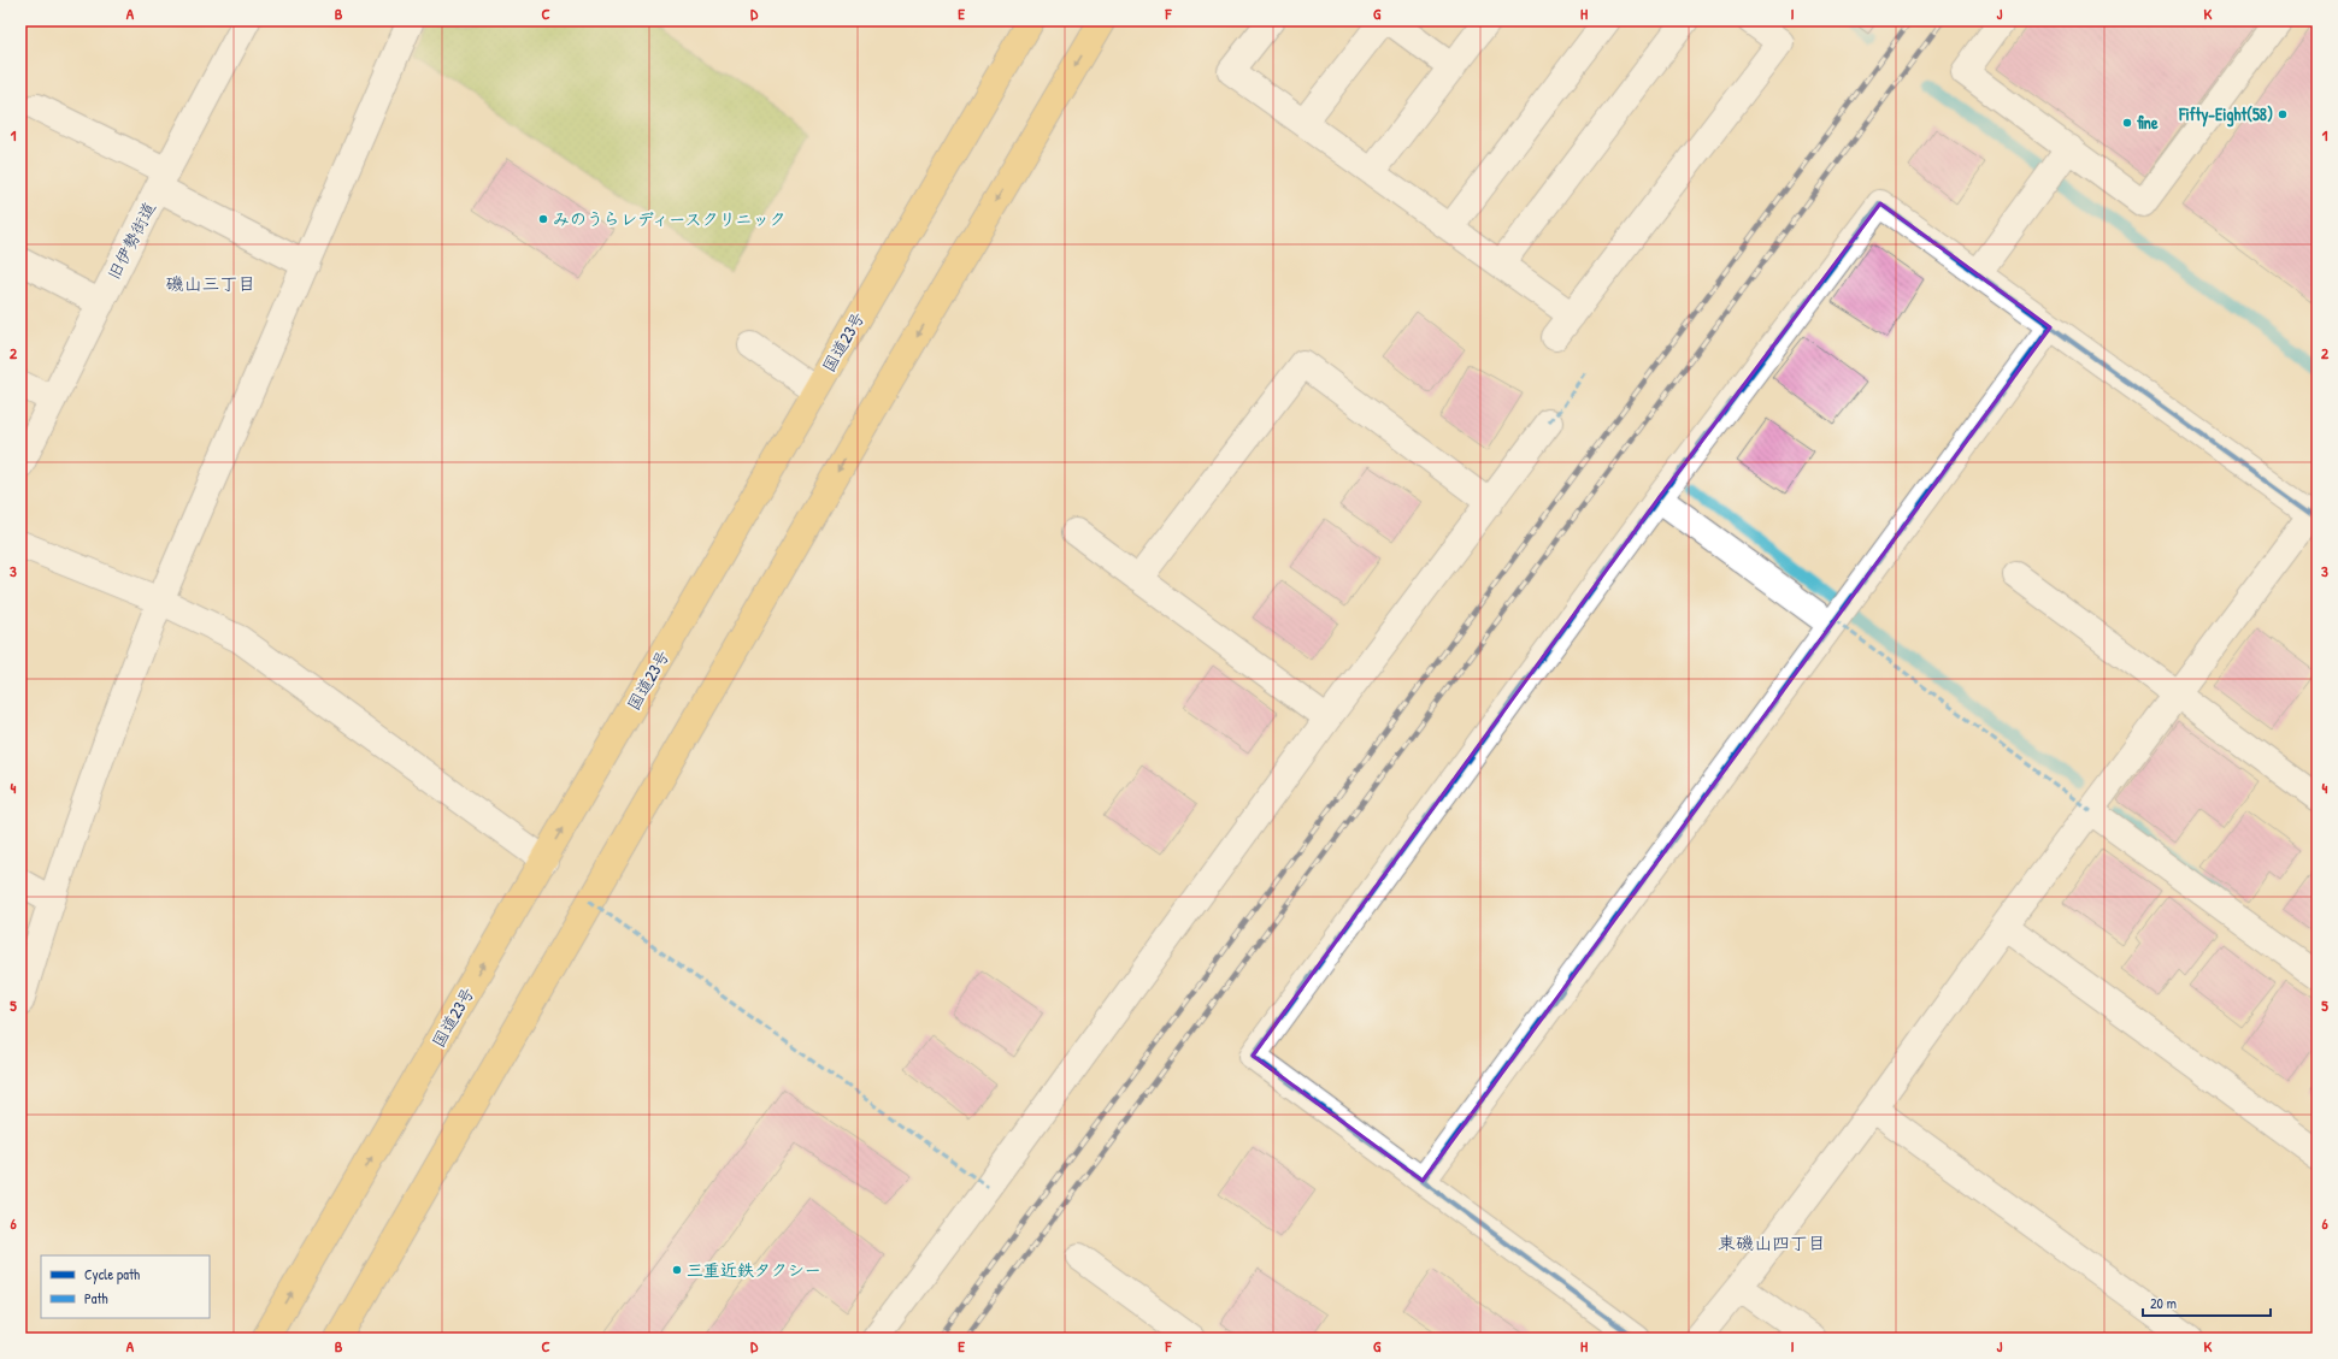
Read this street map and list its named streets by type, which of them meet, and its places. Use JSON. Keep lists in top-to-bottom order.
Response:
{
  "streets": {
    "highway": ["国道23号"],
    "street": ["旧伊勢街道"]
  },
  "districts": ["磯山三丁目", "東磯山四丁目"],
  "places": [
    "Fifty-Eight(58)",
    "fine",
    "みのうらレディースクリニック",
    "三重近鉄タクシー"
  ],
  "legend": ["Cycle path", "Path"],
  "scale_bar": "20 m",
  "grid": {
    "columns": [
      "A",
      "B",
      "C",
      "D",
      "E",
      "F",
      "G",
      "H",
      "I",
      "J",
      "K"
    ],
    "rows": [
      "1",
      "2",
      "3",
      "4",
      "5",
      "6"
    ]
  }
}
